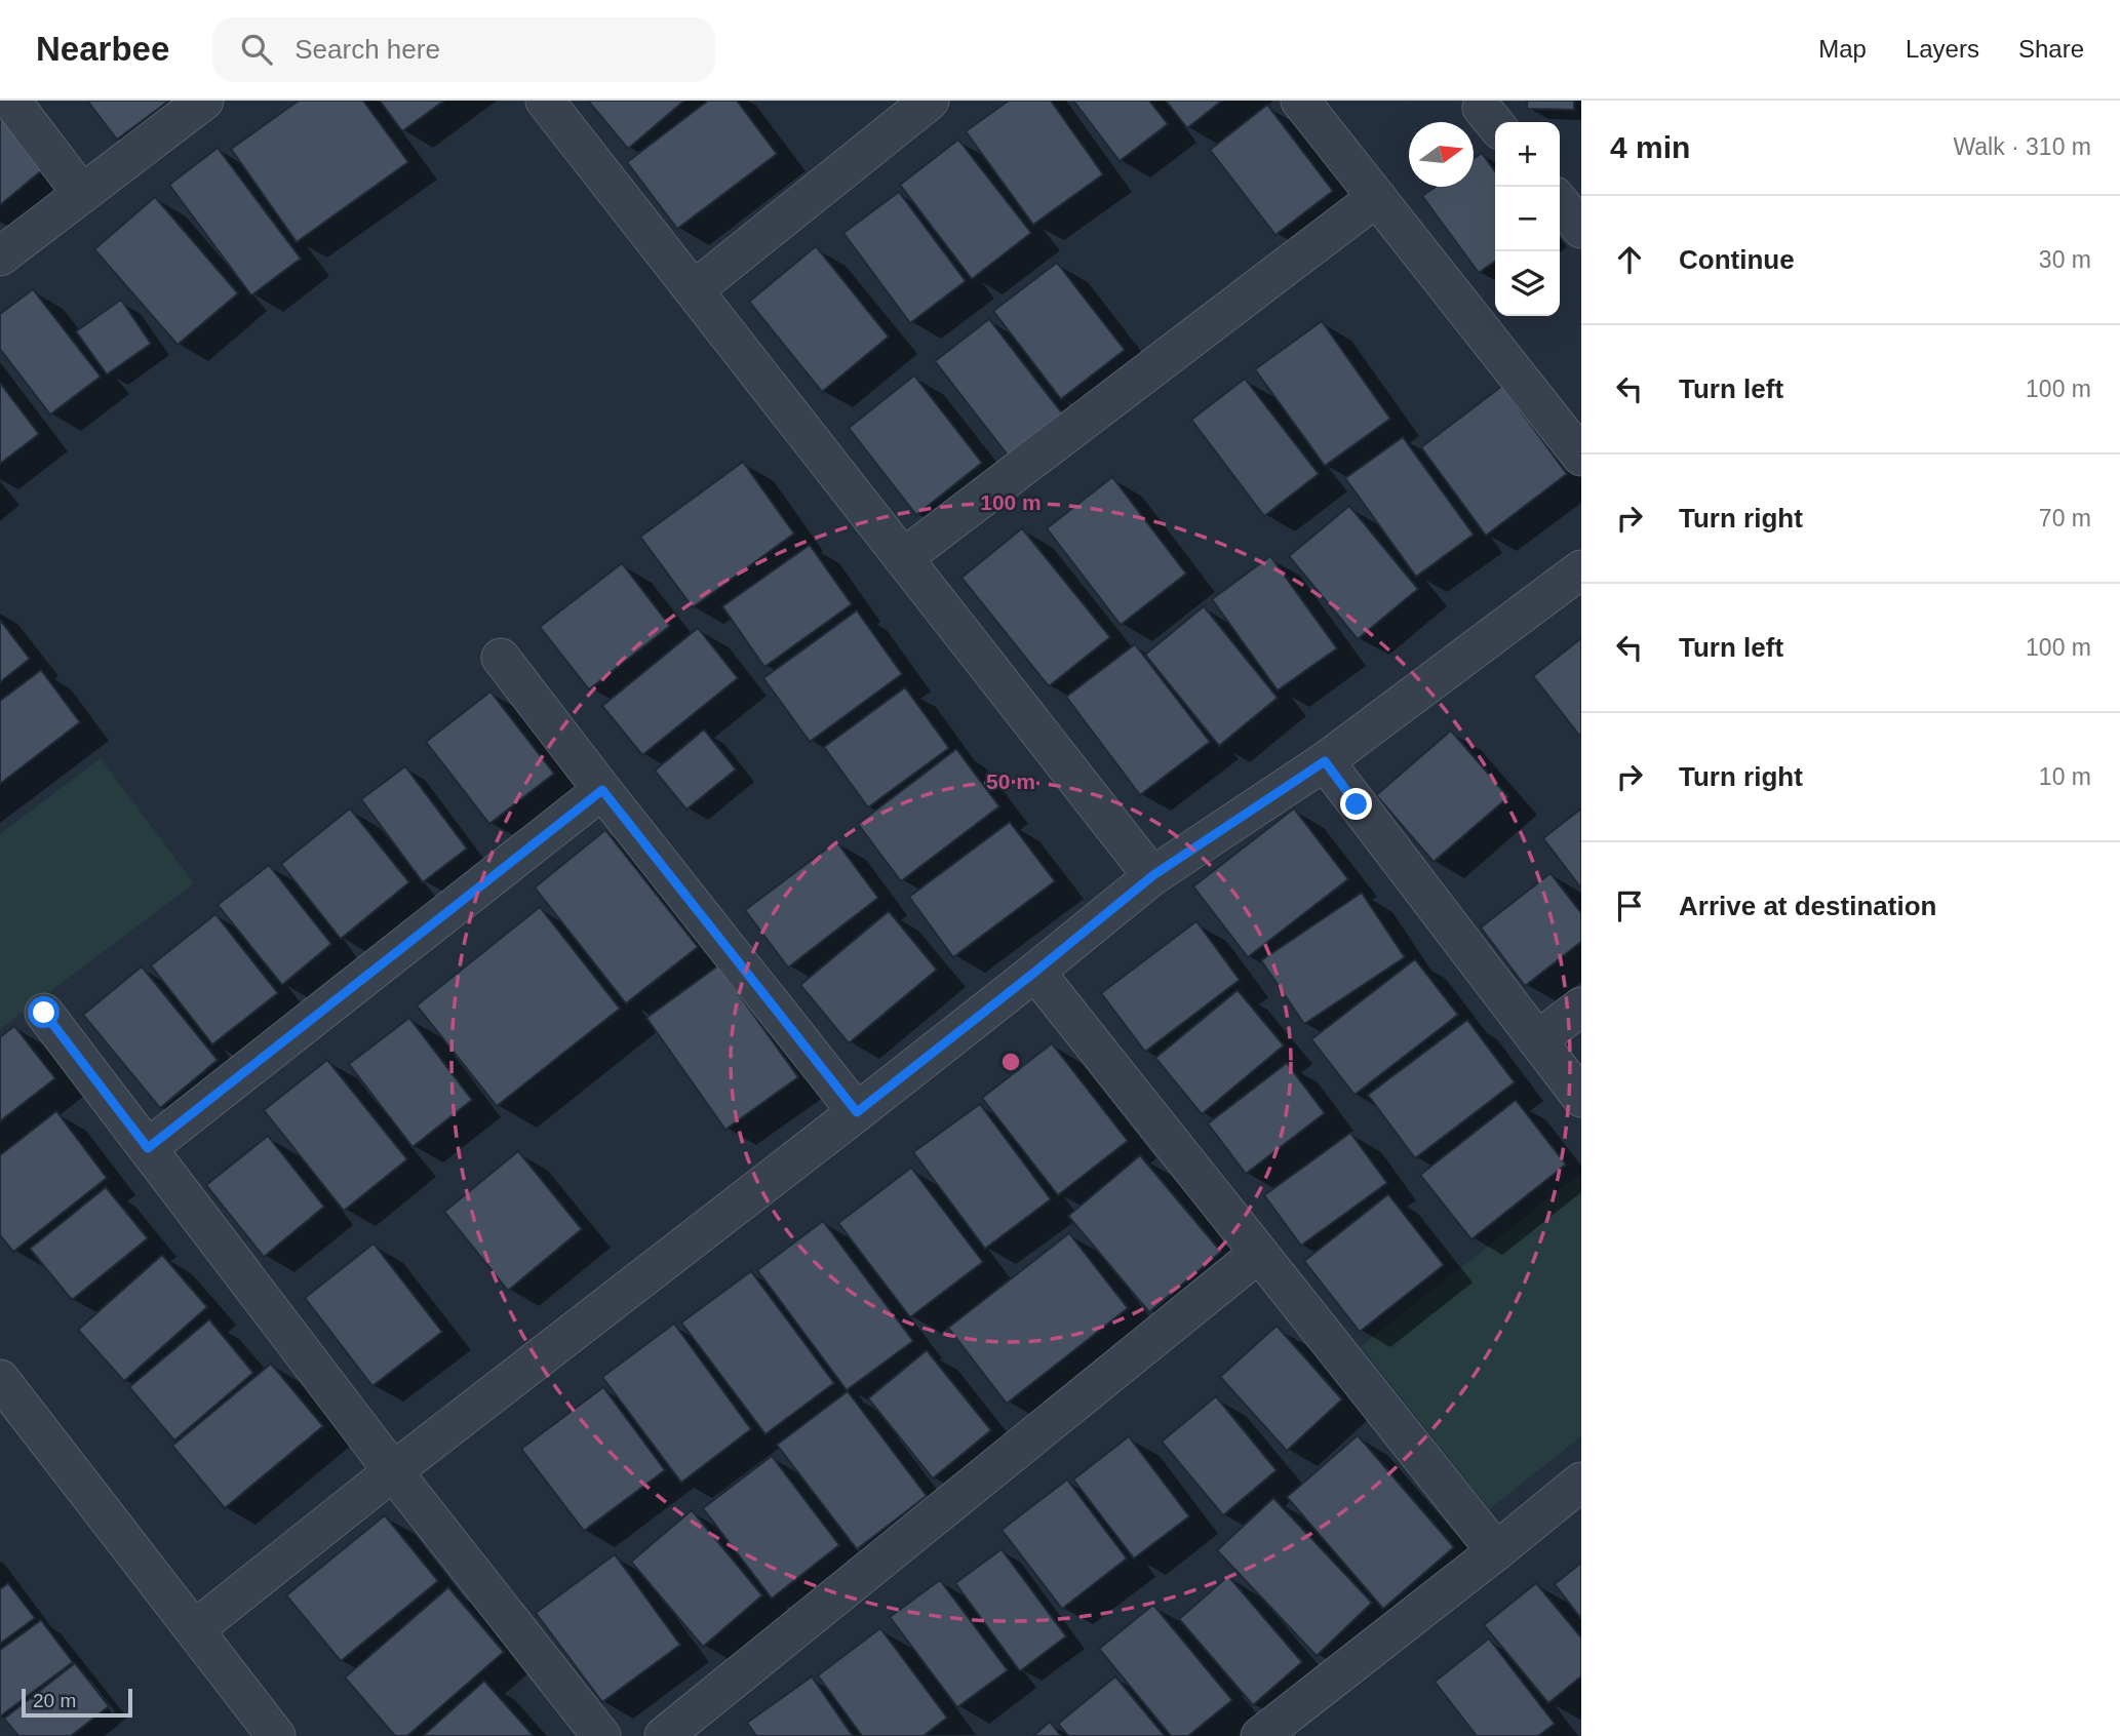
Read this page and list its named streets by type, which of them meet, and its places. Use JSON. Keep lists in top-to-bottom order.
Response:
{
  "scale_bar": "20 m",
  "north": "right",
  "page": {
    "header": "Nearbee",
    "search": "Search here",
    "nav": ["Map", "Layers", "Share"],
    "heading": ["4 min", "Walk · 310 m"],
    "map_buttons": ["+", "−"],
    "list": [
      ["Continue", "30 m"],
      ["Turn left", "100 m"],
      ["Turn right", "70 m"],
      ["Turn left", "100 m"],
      ["Turn right", "10 m"],
      "Arrive at destination"
    ],
    "scale": "20 m"
  },
  "rings": ["100 m", "50 m"]
}
